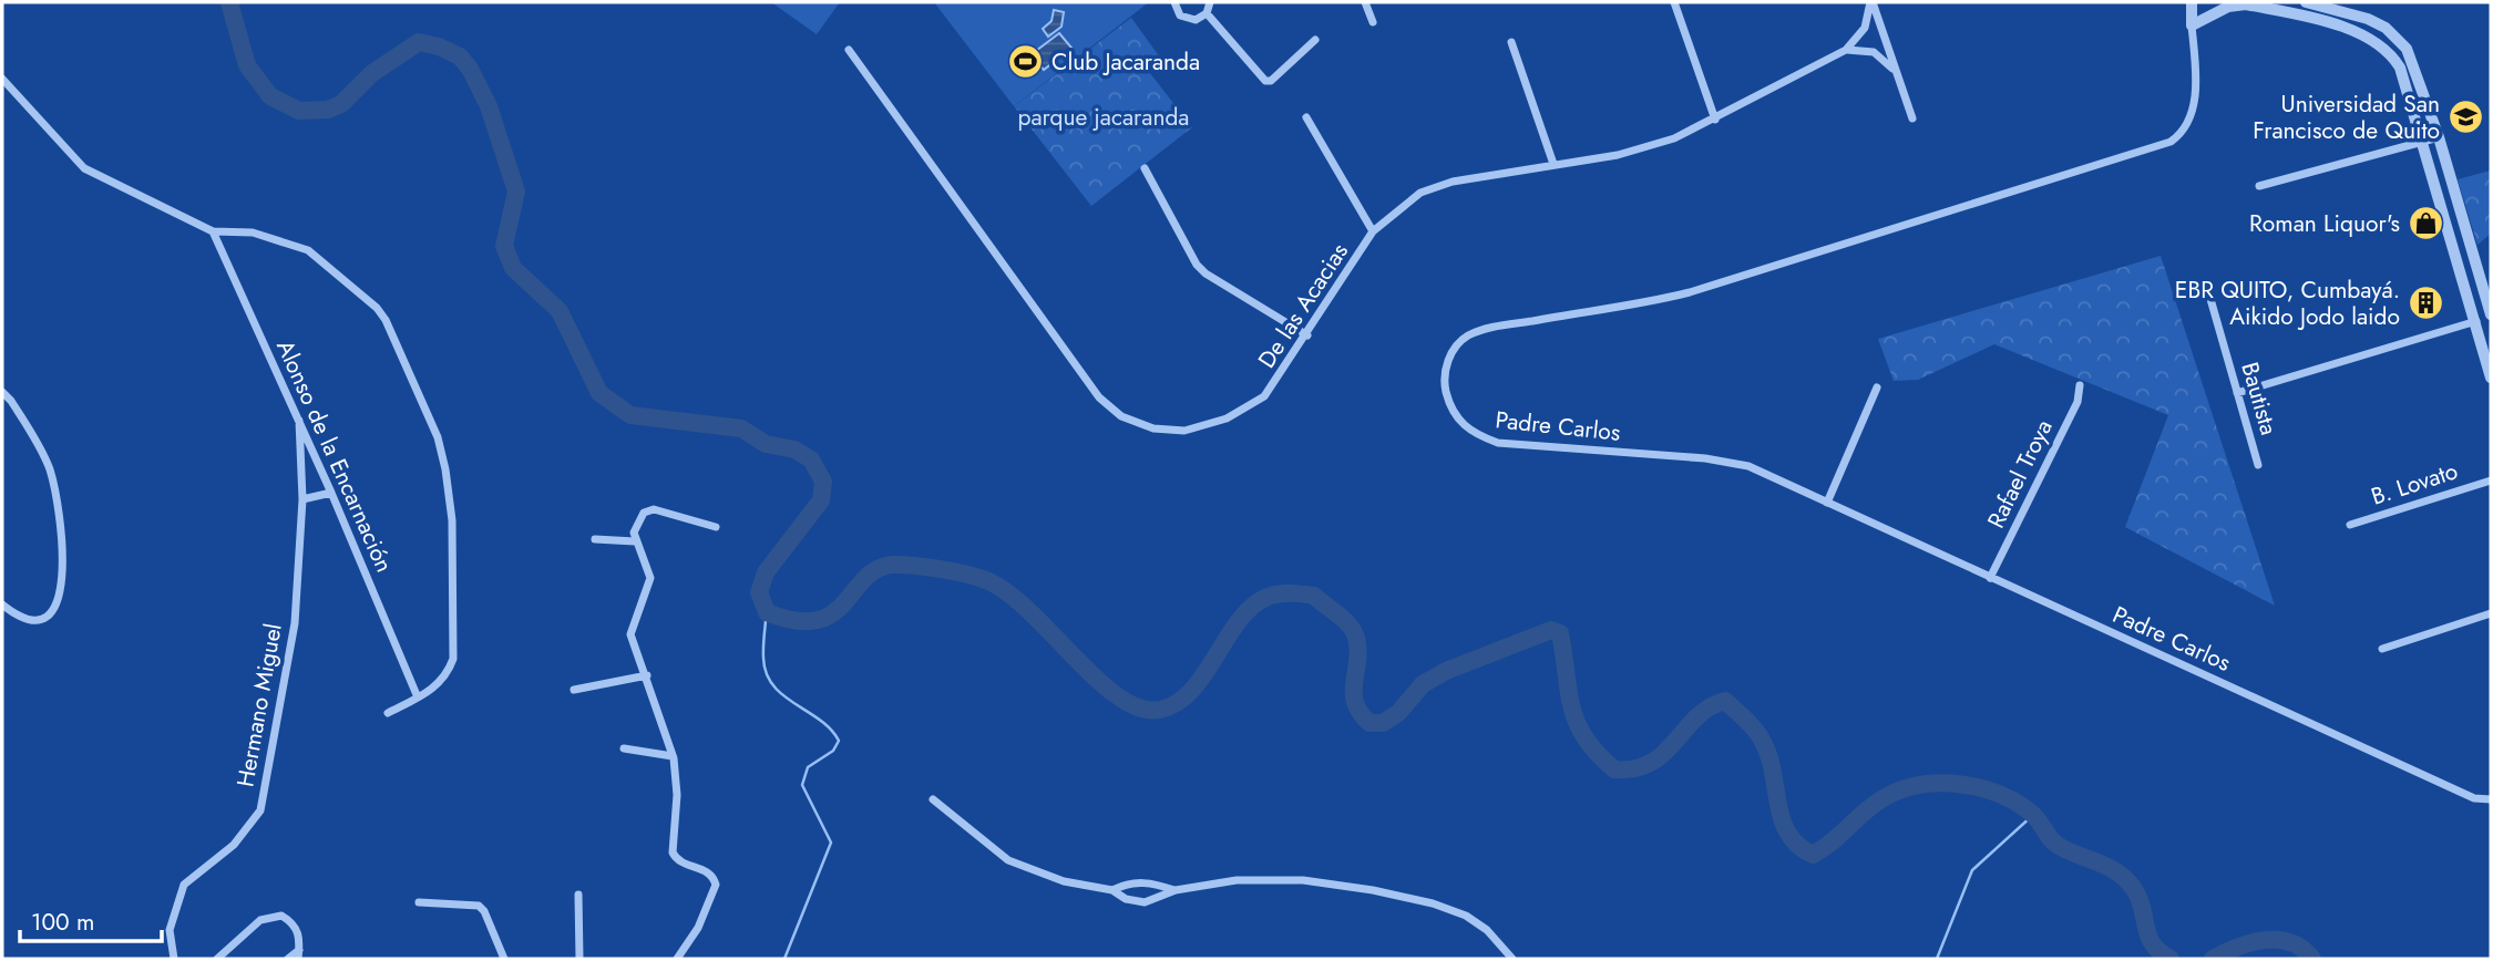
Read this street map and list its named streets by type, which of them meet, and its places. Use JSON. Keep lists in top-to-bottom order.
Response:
{
  "streets": {
    "street": [
      "De las Acacias",
      "Bautista",
      "Padre Carlos",
      "Alonso de la Encarnación",
      "Rafael Troya",
      "B. Lovato",
      "Hermano Miguel"
    ]
  },
  "crossings": [
    ["Padre Carlos", "Rafael Troya"],
    ["Alonso de la Encarnación", "Hermano Miguel"]
  ],
  "parks": ["parque jacaranda"],
  "places": {
    "sports": ["Club Jacaranda"],
    "school or university": ["Universidad San Francisco de Quito"],
    "shop": ["Roman Liquor's"],
    "building": ["EBR QUITO, Cumbayá. Aikido Jodo laido"]
  },
  "scale_bar": "100 m"
}
